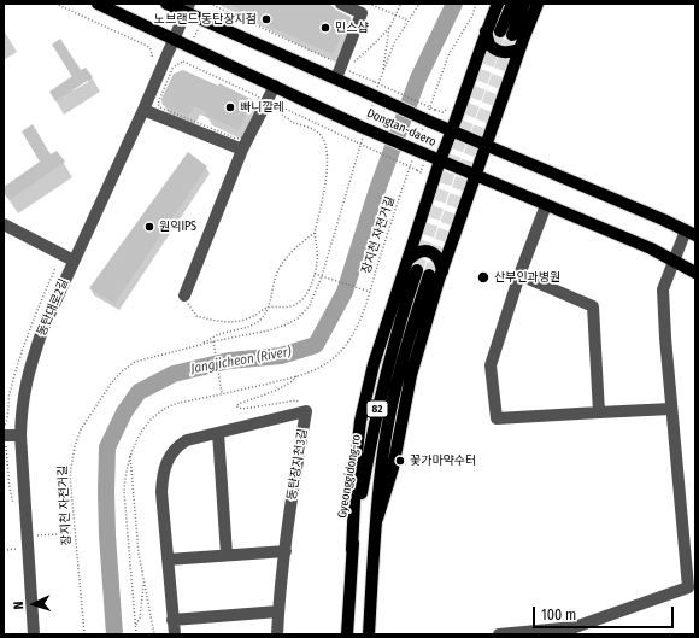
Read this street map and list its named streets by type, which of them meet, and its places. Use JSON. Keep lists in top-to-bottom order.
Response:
{
  "streets": {
    "main road": ["Dongtan-daero", "82", "Gyeonggidong-ro"],
    "street": ["동탄대로2길", "동탄장지천3길"],
    "path": ["장지천 자전거길"]
  },
  "crossings": [
    ["Dongtan-daero", "장지천 자전거길"],
    ["Dongtan-daero", "동탄대로2길"]
  ],
  "water": ["Jangjicheon (River)"],
  "places": [
    "노브랜드 동탄장지점",
    "민스샵",
    "빠니깔레",
    "원익IPS",
    "산부인과병원",
    "꽃가마약수터"
  ],
  "scale_bar": "100 m",
  "north": "left"
}
